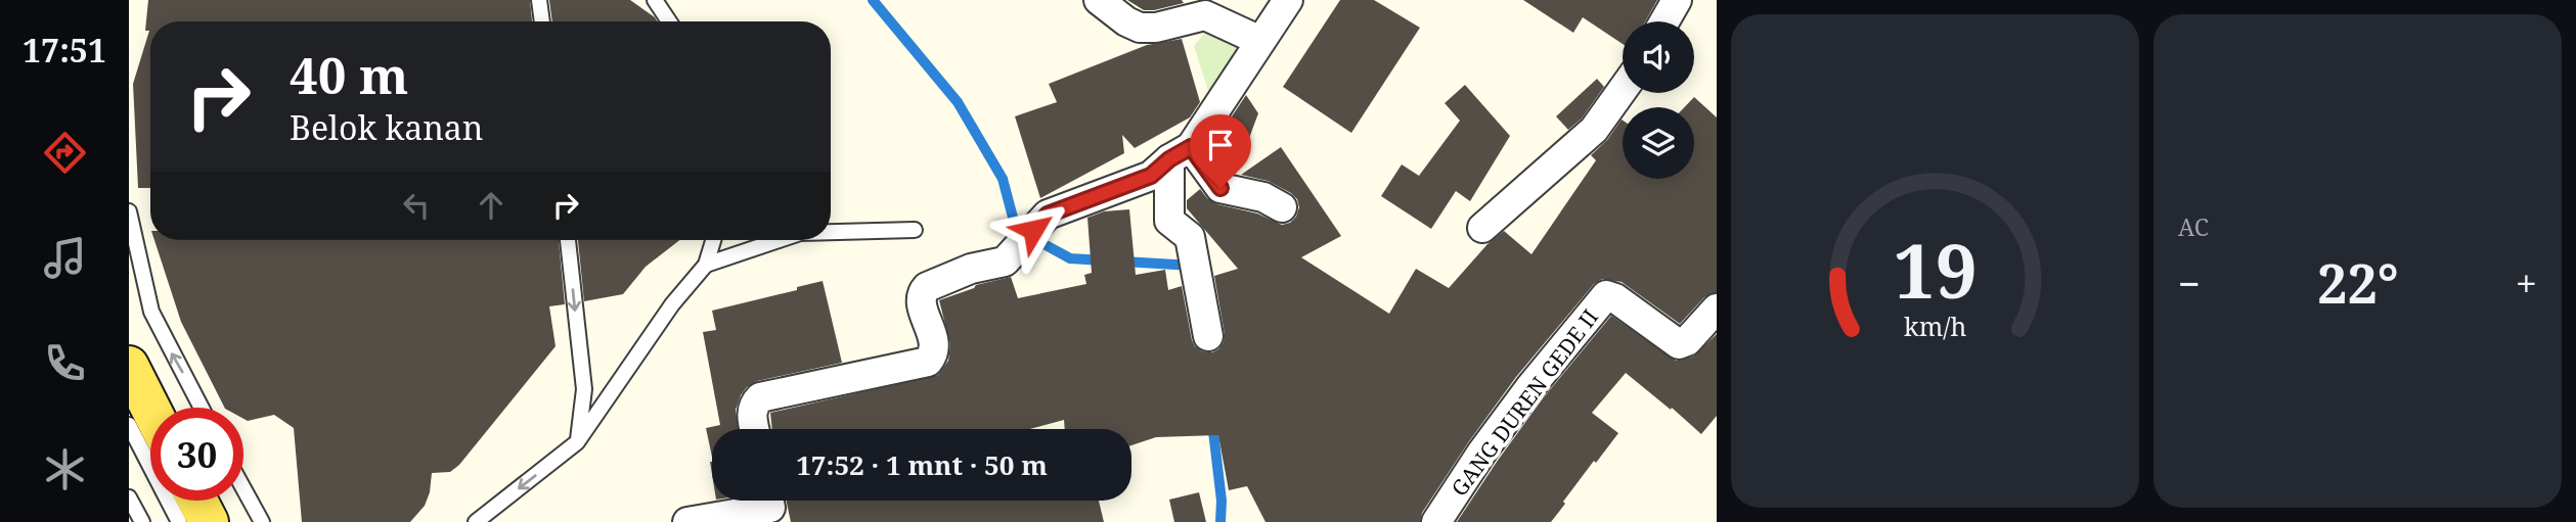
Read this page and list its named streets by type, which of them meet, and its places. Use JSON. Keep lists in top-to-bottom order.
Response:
{
  "streets": {
    "street": ["GANG DUREN GEDE II"]
  },
  "page": {
    "tabs": "17:51",
    "tile": "AC",
    "turn": ["40 m", "Belok kanan"],
    "heat": ["−", "22°", "+"],
    "limit": "30",
    "trip": "17:52 · 1 mnt · 50 m",
    "gauge": ["19", "km/h"]
  }
}
